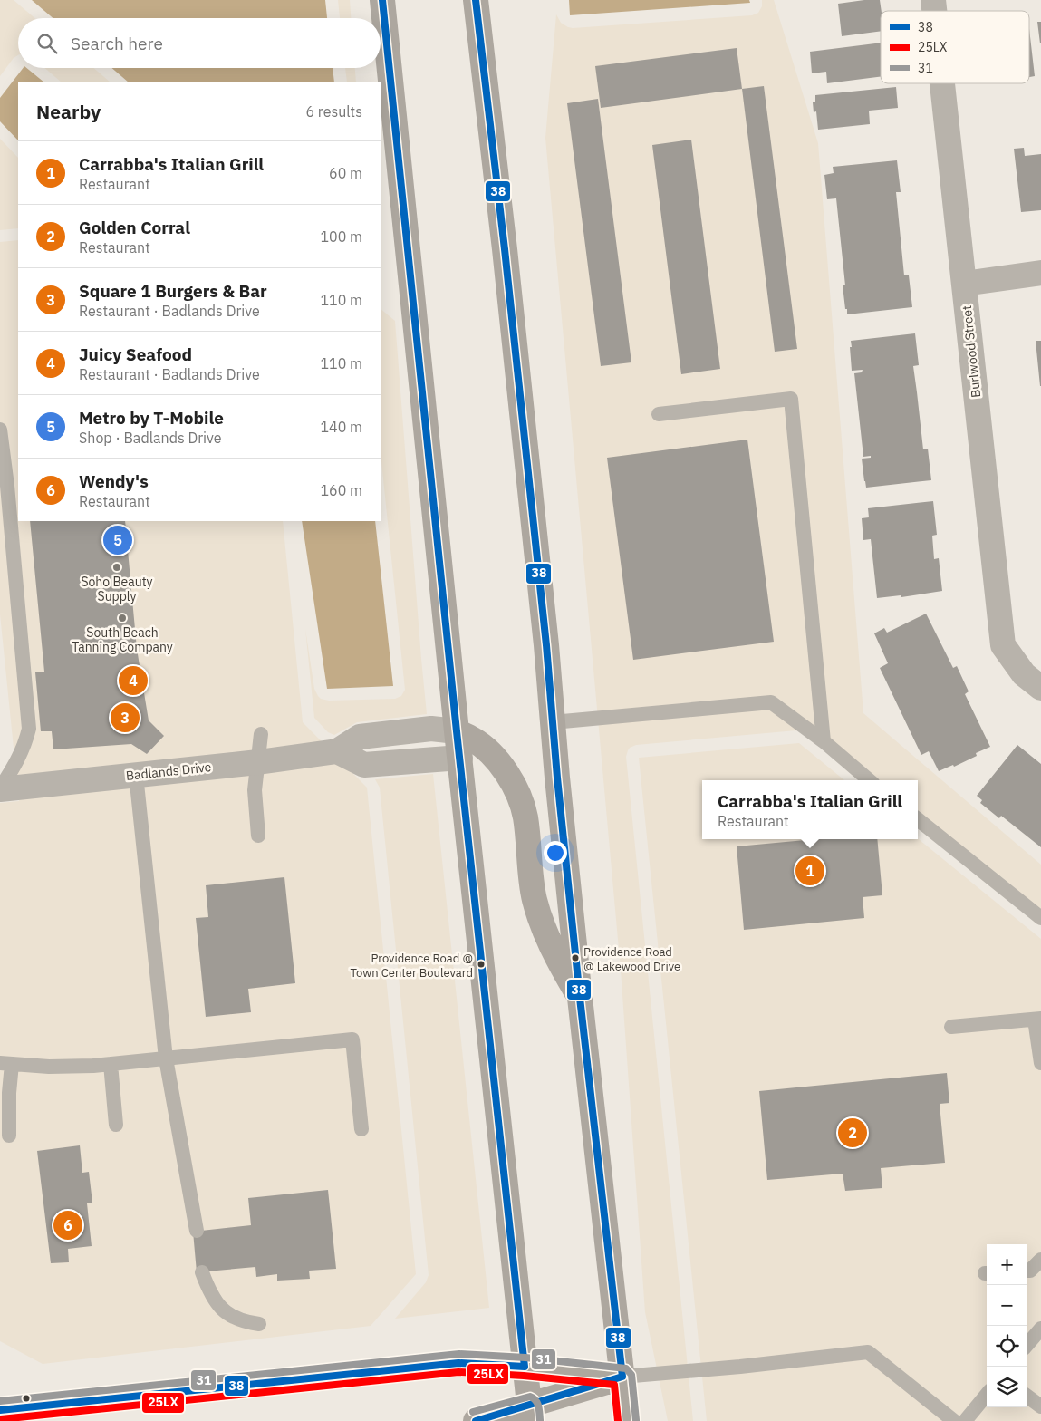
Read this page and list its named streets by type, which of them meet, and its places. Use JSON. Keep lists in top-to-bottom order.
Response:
{
  "streets": {
    "street": ["Burlwood Street", "Badlands Drive"]
  },
  "places": [
    "Soho Beauty Supply",
    "South Beach Tanning Company",
    "Providence Road @ Lakewood Drive",
    "Providence Road @ Town Center Boulevard"
  ],
  "lines": ["transit line 38", "transit line 31", "transit line 25LX"],
  "legend": ["38", "25LX", "31"],
  "page": {
    "search": "Search here",
    "heading": ["Nearby", "6 results"],
    "list": [
      {
        "mark": "1",
        "name": "Carrabba's Italian Grill",
        "note": "Restaurant",
        "value": "60 m"
      },
      {
        "mark": "2",
        "name": "Golden Corral",
        "note": "Restaurant",
        "value": "100 m"
      },
      {
        "mark": "3",
        "name": "Square 1 Burgers & Bar",
        "note": "Restaurant · Badlands Drive",
        "value": "110 m"
      },
      {
        "mark": "4",
        "name": "Juicy Seafood",
        "note": "Restaurant · Badlands Drive",
        "value": "110 m"
      },
      {
        "mark": "5",
        "name": "Metro by T-Mobile",
        "note": "Shop · Badlands Drive",
        "value": "140 m"
      },
      {
        "mark": "6",
        "name": "Wendy's",
        "note": "Restaurant",
        "value": "160 m"
      }
    ],
    "pins": [
      "5",
      "4",
      "3",
      "1",
      "2",
      "6"
    ],
    "popup": ["Carrabba's Italian Grill", "Restaurant"],
    "map_buttons": ["+", "−"]
  }
}
